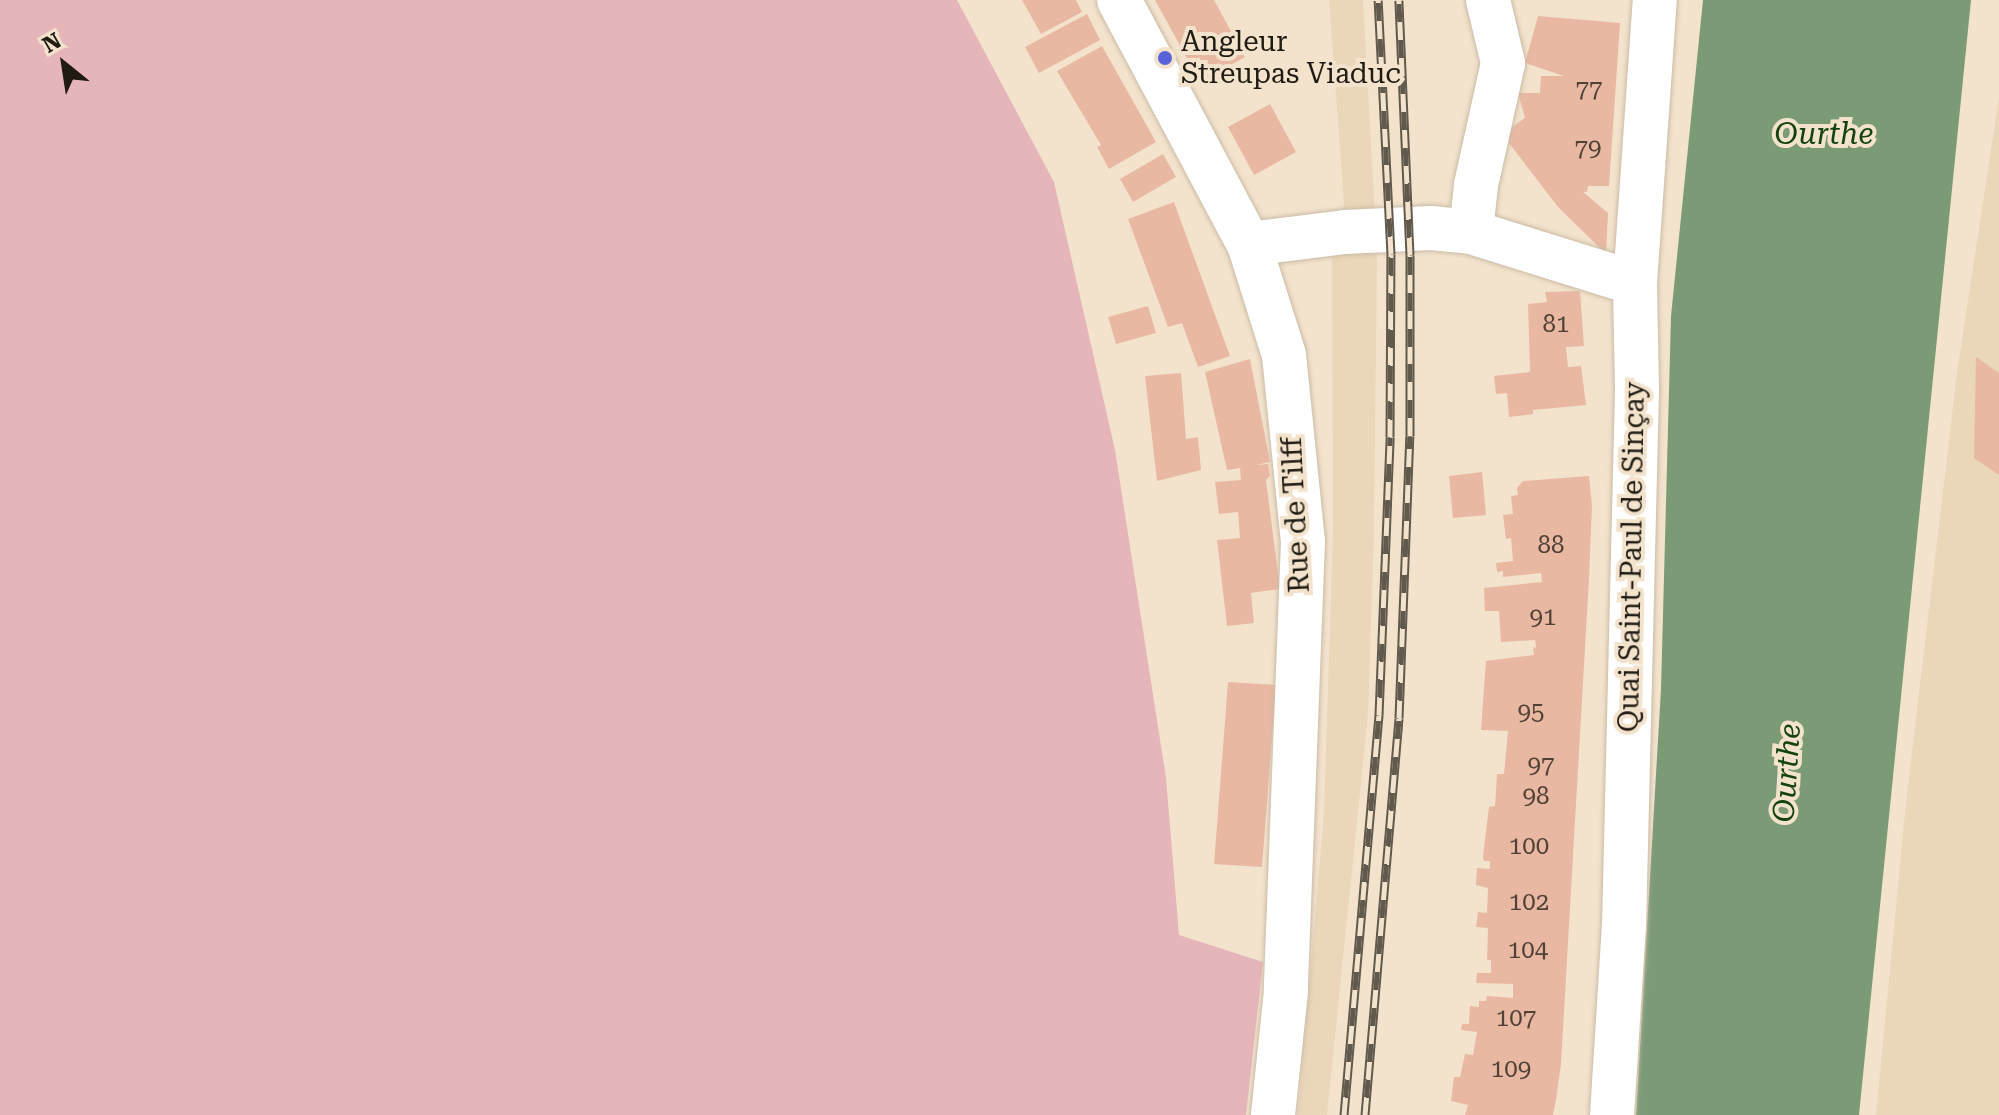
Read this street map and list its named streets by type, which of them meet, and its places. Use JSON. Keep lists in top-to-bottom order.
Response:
{
  "streets": {
    "street": ["Rue de Tilff", "Quai Saint-Paul de Sinçay"]
  },
  "water": ["Ourthe"],
  "places": ["Angleur Streupas Viaduc"],
  "house_numbers": [
    "77",
    "79",
    "81",
    "88",
    "91",
    "95",
    "97",
    "98",
    "100",
    "102",
    "104",
    "107",
    "109"
  ],
  "north": "top left"
}
